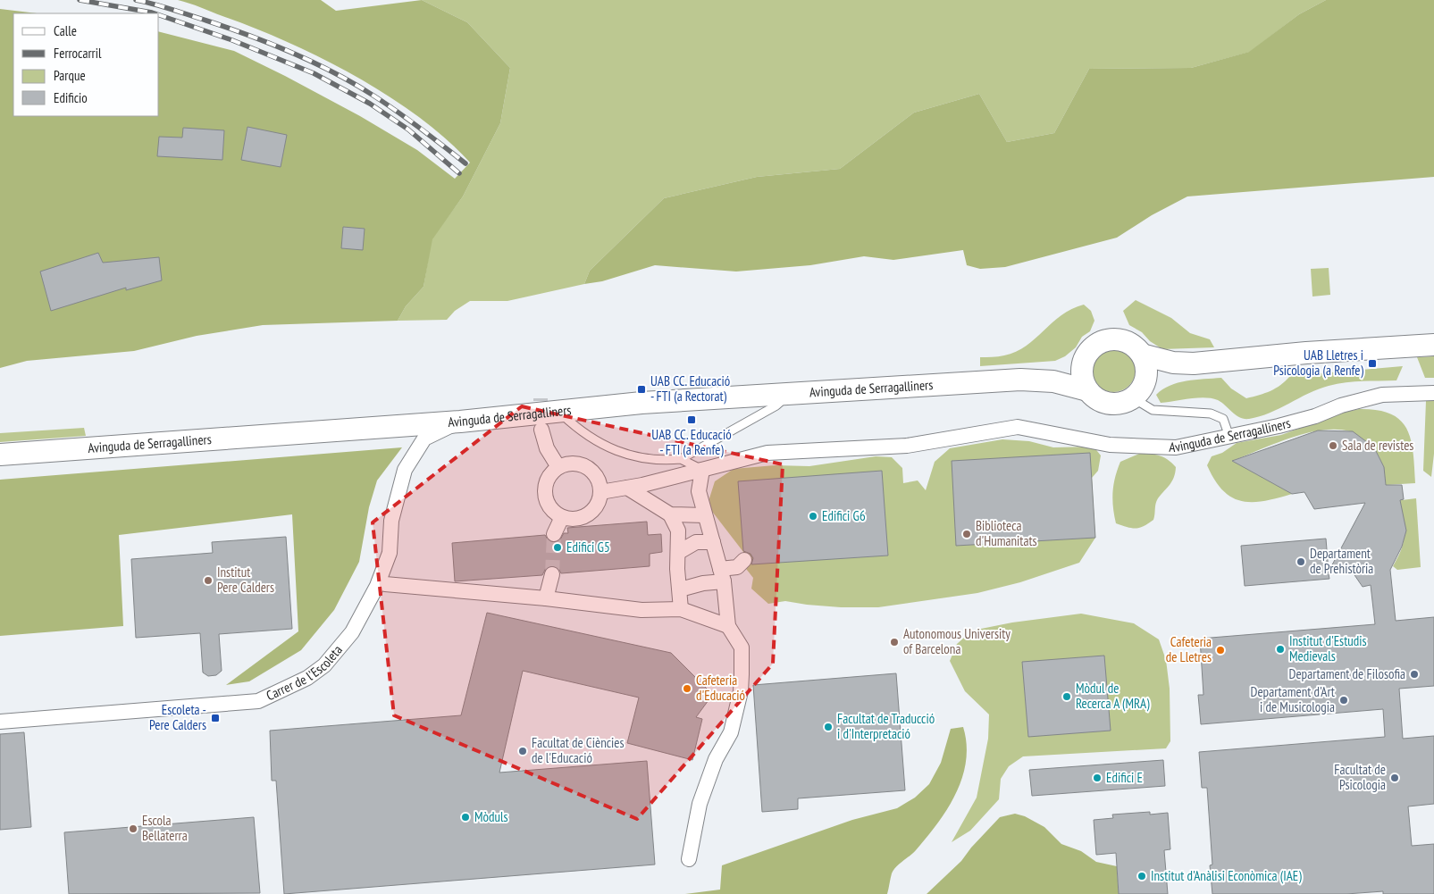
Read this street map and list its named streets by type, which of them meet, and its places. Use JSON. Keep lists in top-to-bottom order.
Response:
{
  "streets": {
    "street": ["Avinguda de Serragalliners", "Carrer de l'Escoleta"]
  },
  "crossings": [
    ["Avinguda de Serragalliners", "Carrer de l'Escoleta"]
  ],
  "places": {
    "transit": [
      "UAB Lletres i Psicologia (a Renfe)",
      "UAB CC. Educació - FTI (a Rectorat)",
      "UAB CC. Educació - FTI (a Renfe)",
      "Escoleta - Pere Calders"
    ],
    "other": [
      "Sala de revistes",
      "Edifici G6",
      "Biblioteca d'Humanitats",
      "Edifici G5",
      "Departament de Prehistòria",
      "Institut Pere Calders",
      "Autonomous University of Barcelona",
      "Institut d'Estudis Medievals",
      "Cafeteria de Lletres",
      "Departament de Filosofia",
      "Cafeteria d'Educació",
      "Mòdul de Recerca A (MRA)",
      "Departament d'Art i de Musicologia",
      "Facultat de Traducció i d'Interpretació",
      "Facultat de Ciències de l'Educació",
      "Edifici E",
      "Facultat de Psicologia",
      "Mòduls",
      "Escola Bellaterra",
      "Institut d'Anàlisi Econòmica (IAE)"
    ]
  },
  "legend": [
    "Calle",
    "Ferrocarril",
    "Parque",
    "Edificio"
  ]
}
